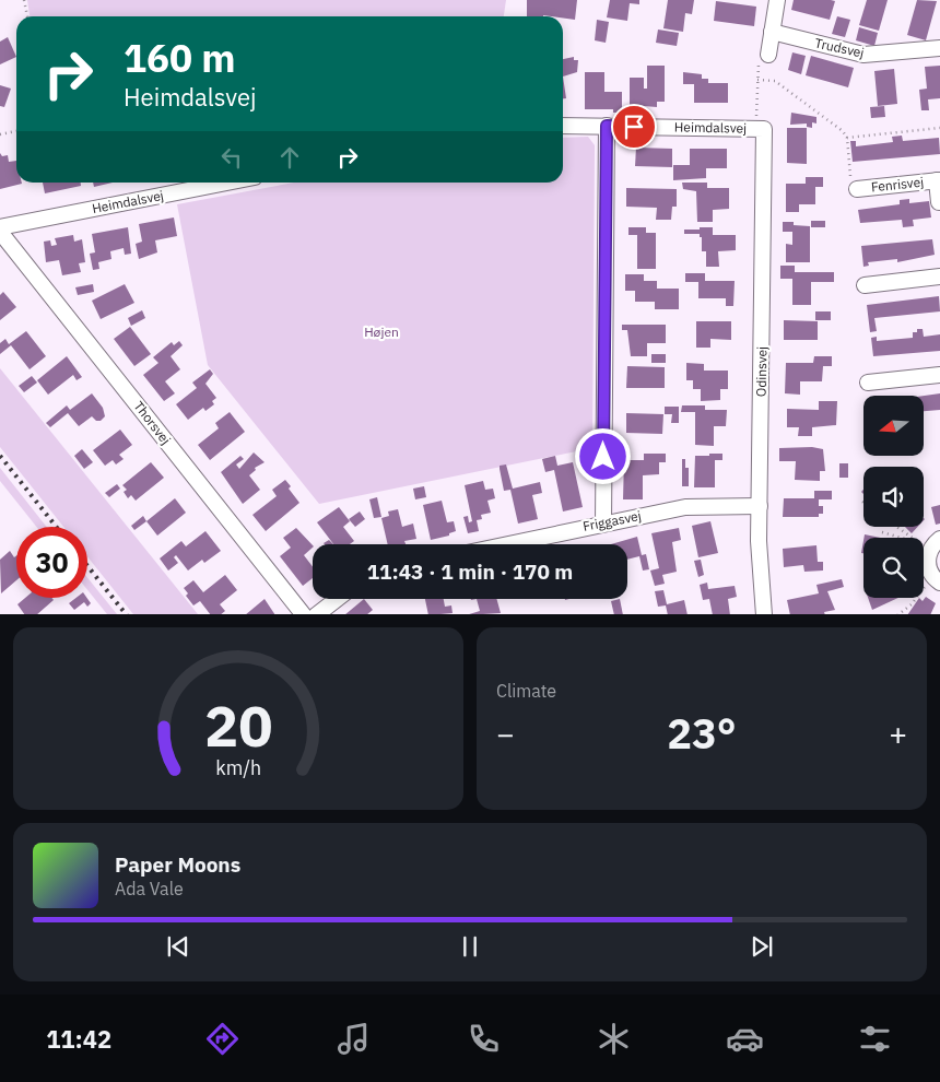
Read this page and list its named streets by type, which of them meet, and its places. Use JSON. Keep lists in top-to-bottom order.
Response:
{
  "streets": {
    "street": [
      "Trudsvej",
      "Heimdalsvej",
      "Fenrisvej",
      "Odinsvej",
      "Thorsvej",
      "Friggasvej"
    ]
  },
  "crossings": [
    ["Heimdalsvej", "Odinsvej"],
    ["Heimdalsvej", "Thorsvej"],
    ["Odinsvej", "Friggasvej"]
  ],
  "parks": ["Højen"],
  "north": "left",
  "page": {
    "turn": ["160 m", "Heimdalsvej"],
    "limit": "30",
    "trip": "11:43 · 1 min · 170 m",
    "tile": "Climate",
    "heat": ["−", "23°", "+"],
    "song": ["Paper Moons", "Ada Vale"],
    "tabs": "11:42",
    "gauge": ["20", "km/h"]
  }
}
